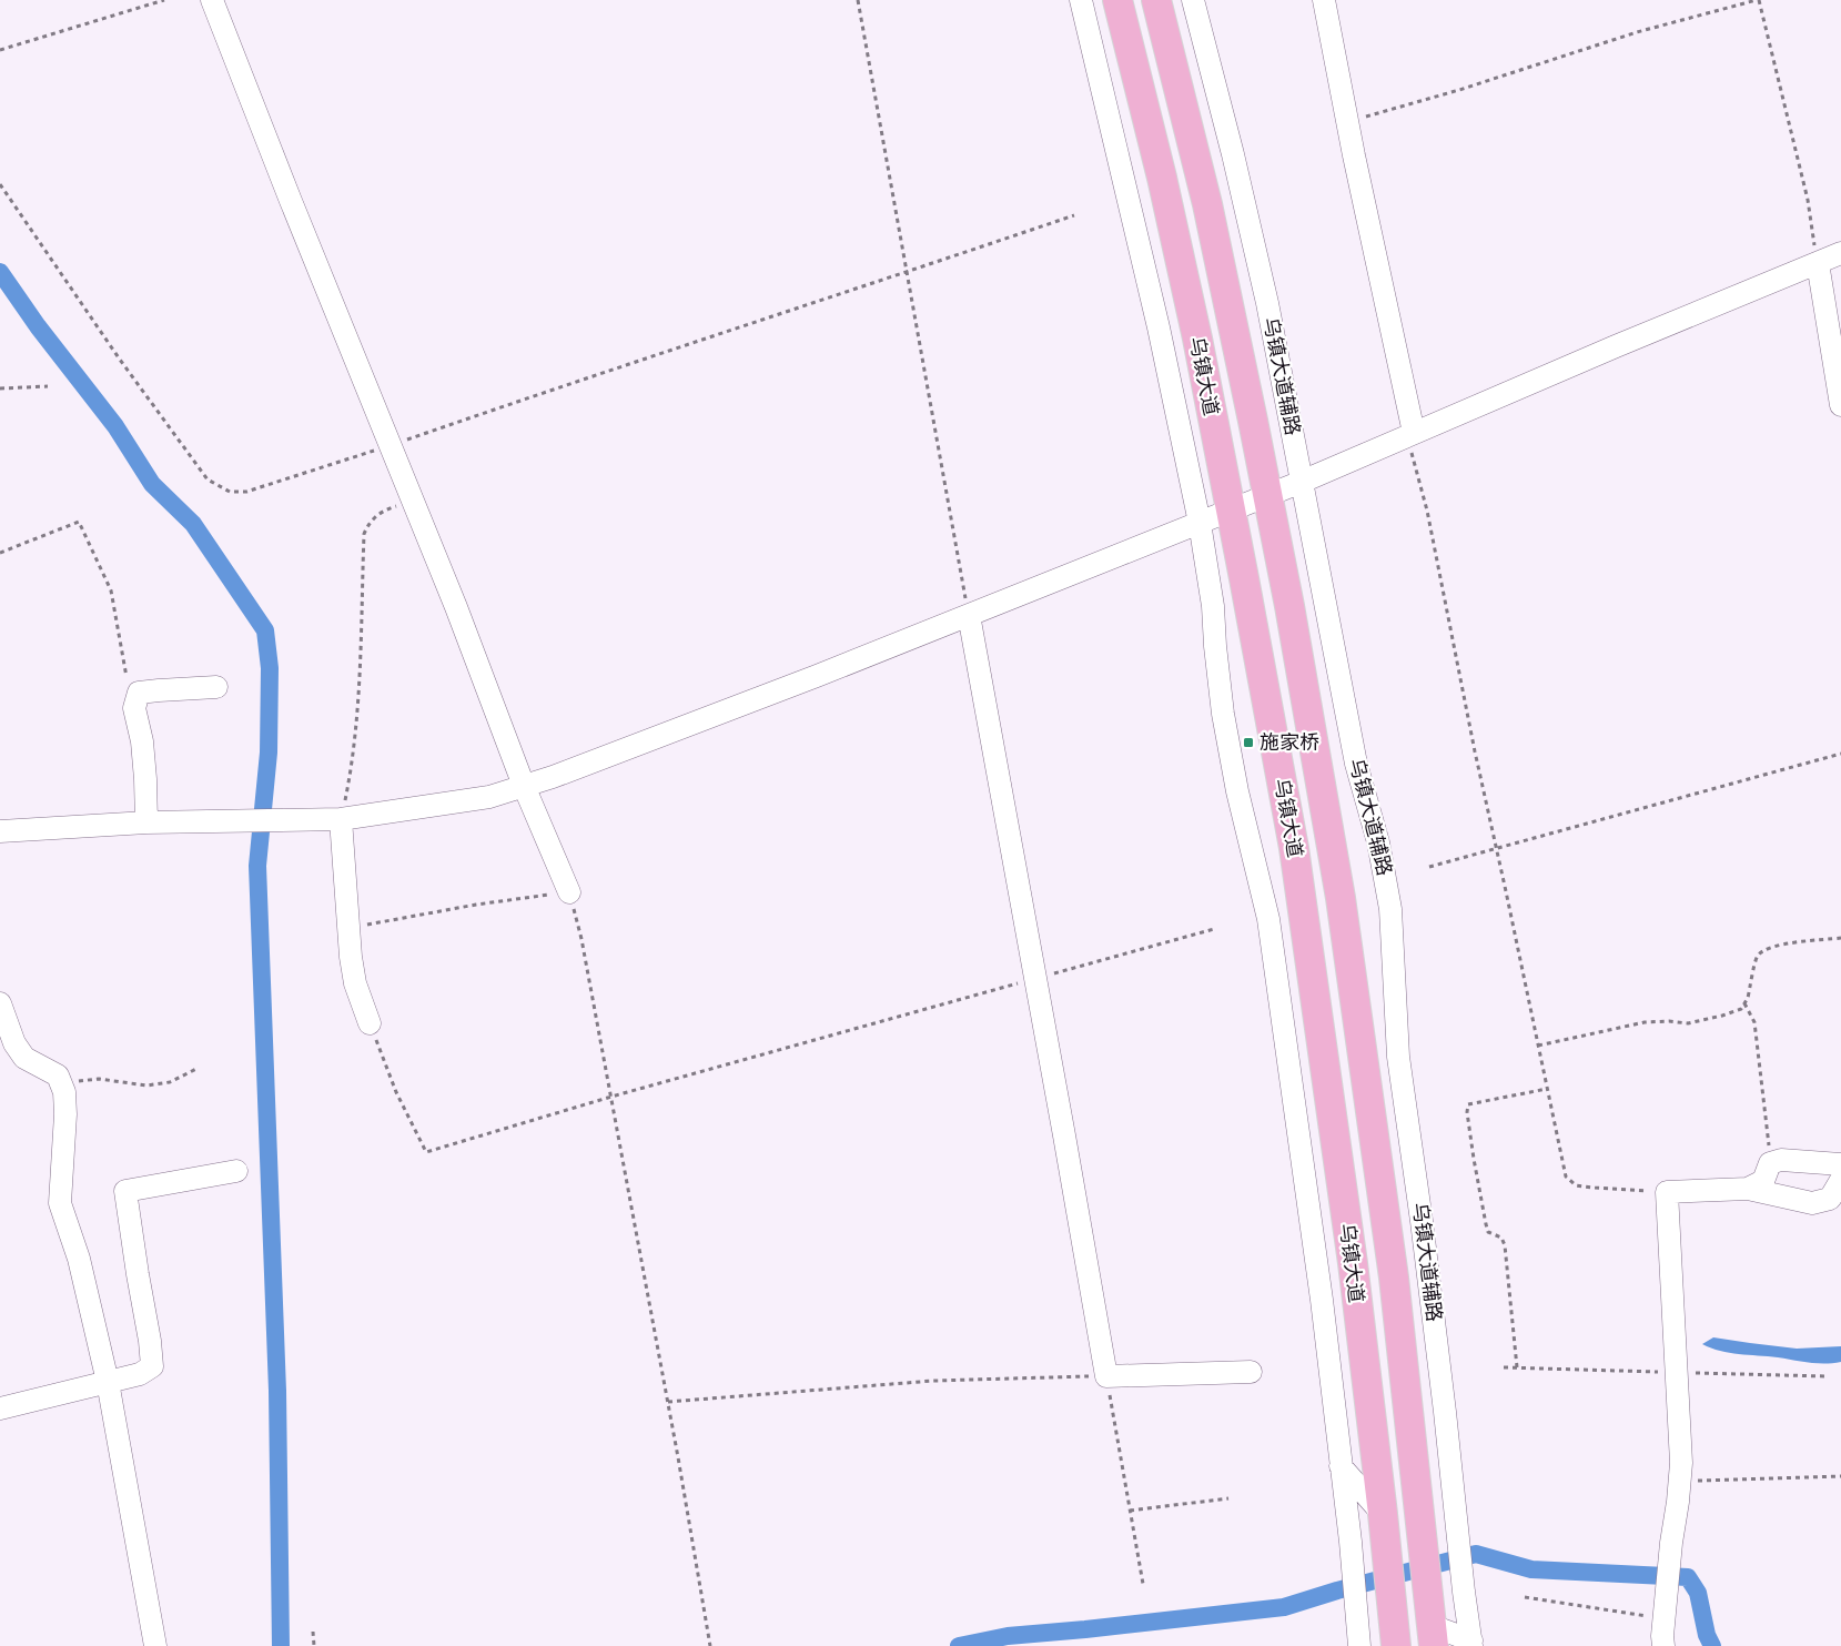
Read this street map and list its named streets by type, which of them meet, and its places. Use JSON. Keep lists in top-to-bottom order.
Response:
{
  "streets": {
    "main road": ["乌镇大道"],
    "street": ["乌镇大道辅路"]
  },
  "places": {
    "transit": ["施家桥"]
  }
}
